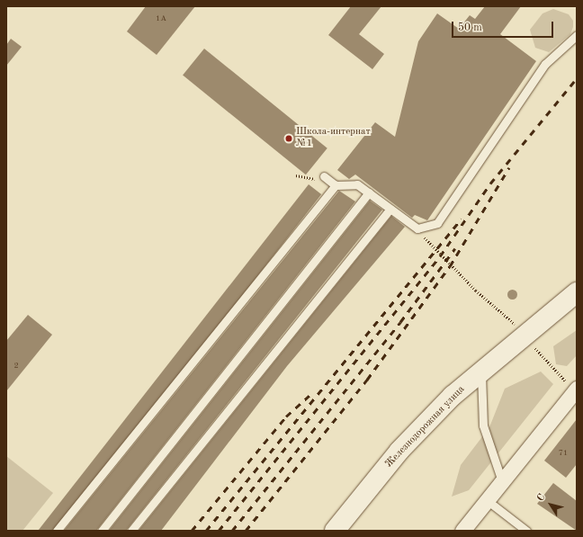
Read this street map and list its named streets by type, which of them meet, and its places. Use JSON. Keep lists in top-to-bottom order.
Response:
{
  "streets": {
    "main road": ["Железнодорожная улица"]
  },
  "places": ["Школа-интернат №1"],
  "house_numbers": ["1А", "2", "71"],
  "scale_bar": "50 m",
  "north": "top left"
}
